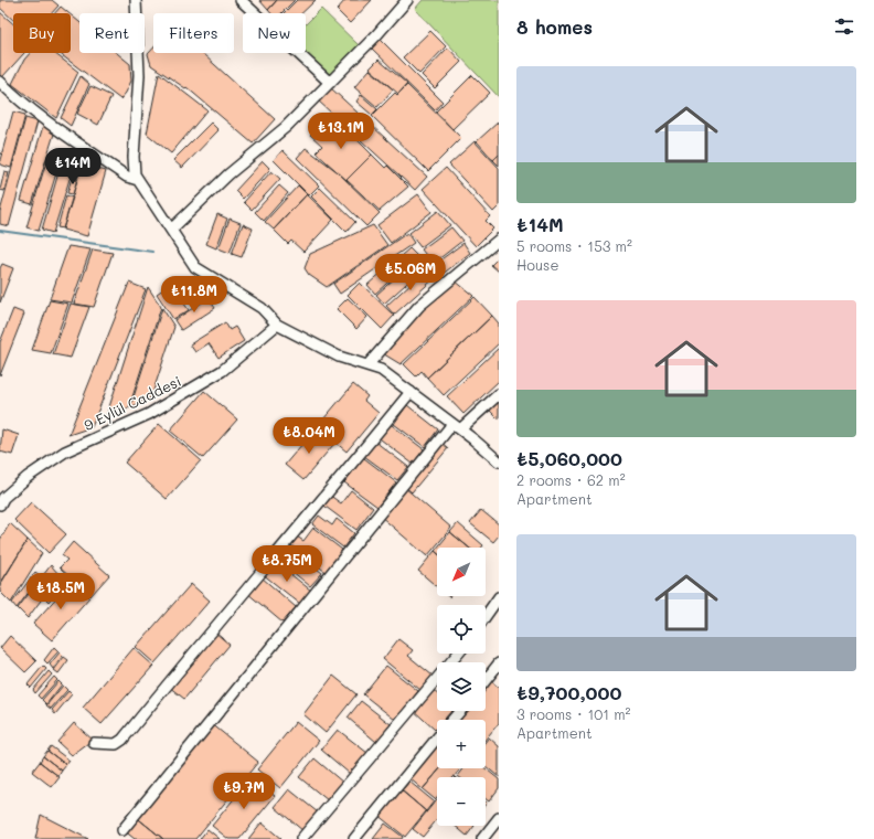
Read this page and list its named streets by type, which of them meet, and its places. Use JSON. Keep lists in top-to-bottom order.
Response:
{
  "streets": {
    "street": ["9 Eylül Caddesi"]
  },
  "north": "bottom left",
  "page": {
    "heading": "8 homes",
    "chip": [
      "Buy",
      "Rent",
      "Filters",
      "New"
    ],
    "list": [
      {
        "name": "₺14M",
        "note": "5 rooms · 153 m² · House"
      },
      {
        "name": "₺5,060,000",
        "note": "2 rooms · 62 m² · Apartment"
      },
      {
        "name": "₺9,700,000",
        "note": "3 rooms · 101 m² · Apartment"
      }
    ],
    "price": [
      "₺13.1M",
      "₺14M",
      "₺5.06M",
      "₺11.8M",
      "₺8.04M",
      "₺8.75M",
      "₺18.5M",
      "₺9.7M"
    ],
    "map_buttons": ["+", "−"]
  }
}
